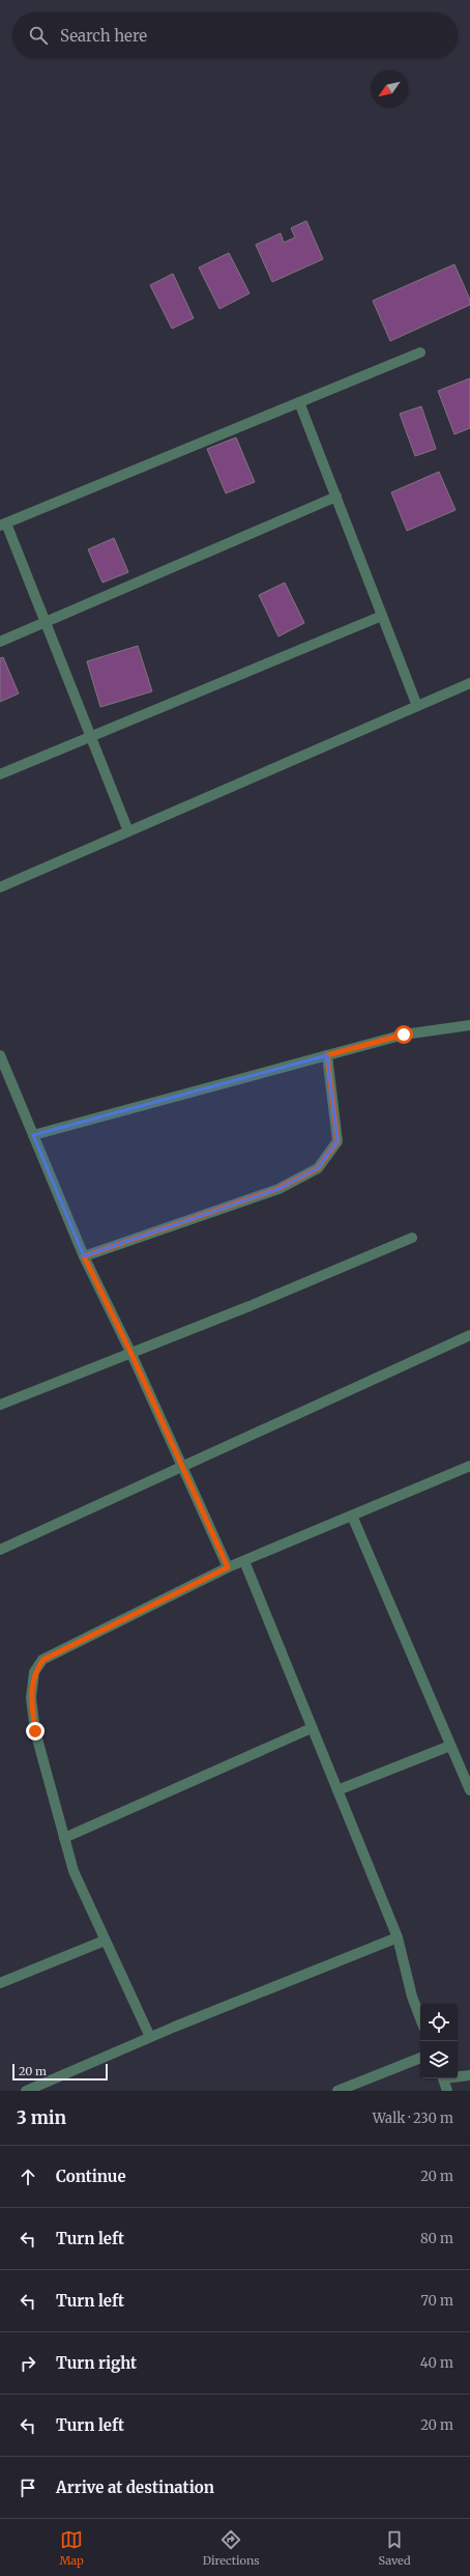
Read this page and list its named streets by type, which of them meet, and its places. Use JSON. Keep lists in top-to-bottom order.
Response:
{
  "scale_bar": "20 m",
  "north": "bottom left",
  "page": {
    "search": "Search here",
    "scale": "20 m",
    "heading": ["3 min", "Walk · 230 m"],
    "list": [
      ["Continue", "20 m"],
      ["Turn left", "80 m"],
      ["Turn left", "70 m"],
      ["Turn right", "40 m"],
      ["Turn left", "20 m"],
      "Arrive at destination"
    ],
    "nav": ["Map", "Directions", "Saved"]
  }
}
